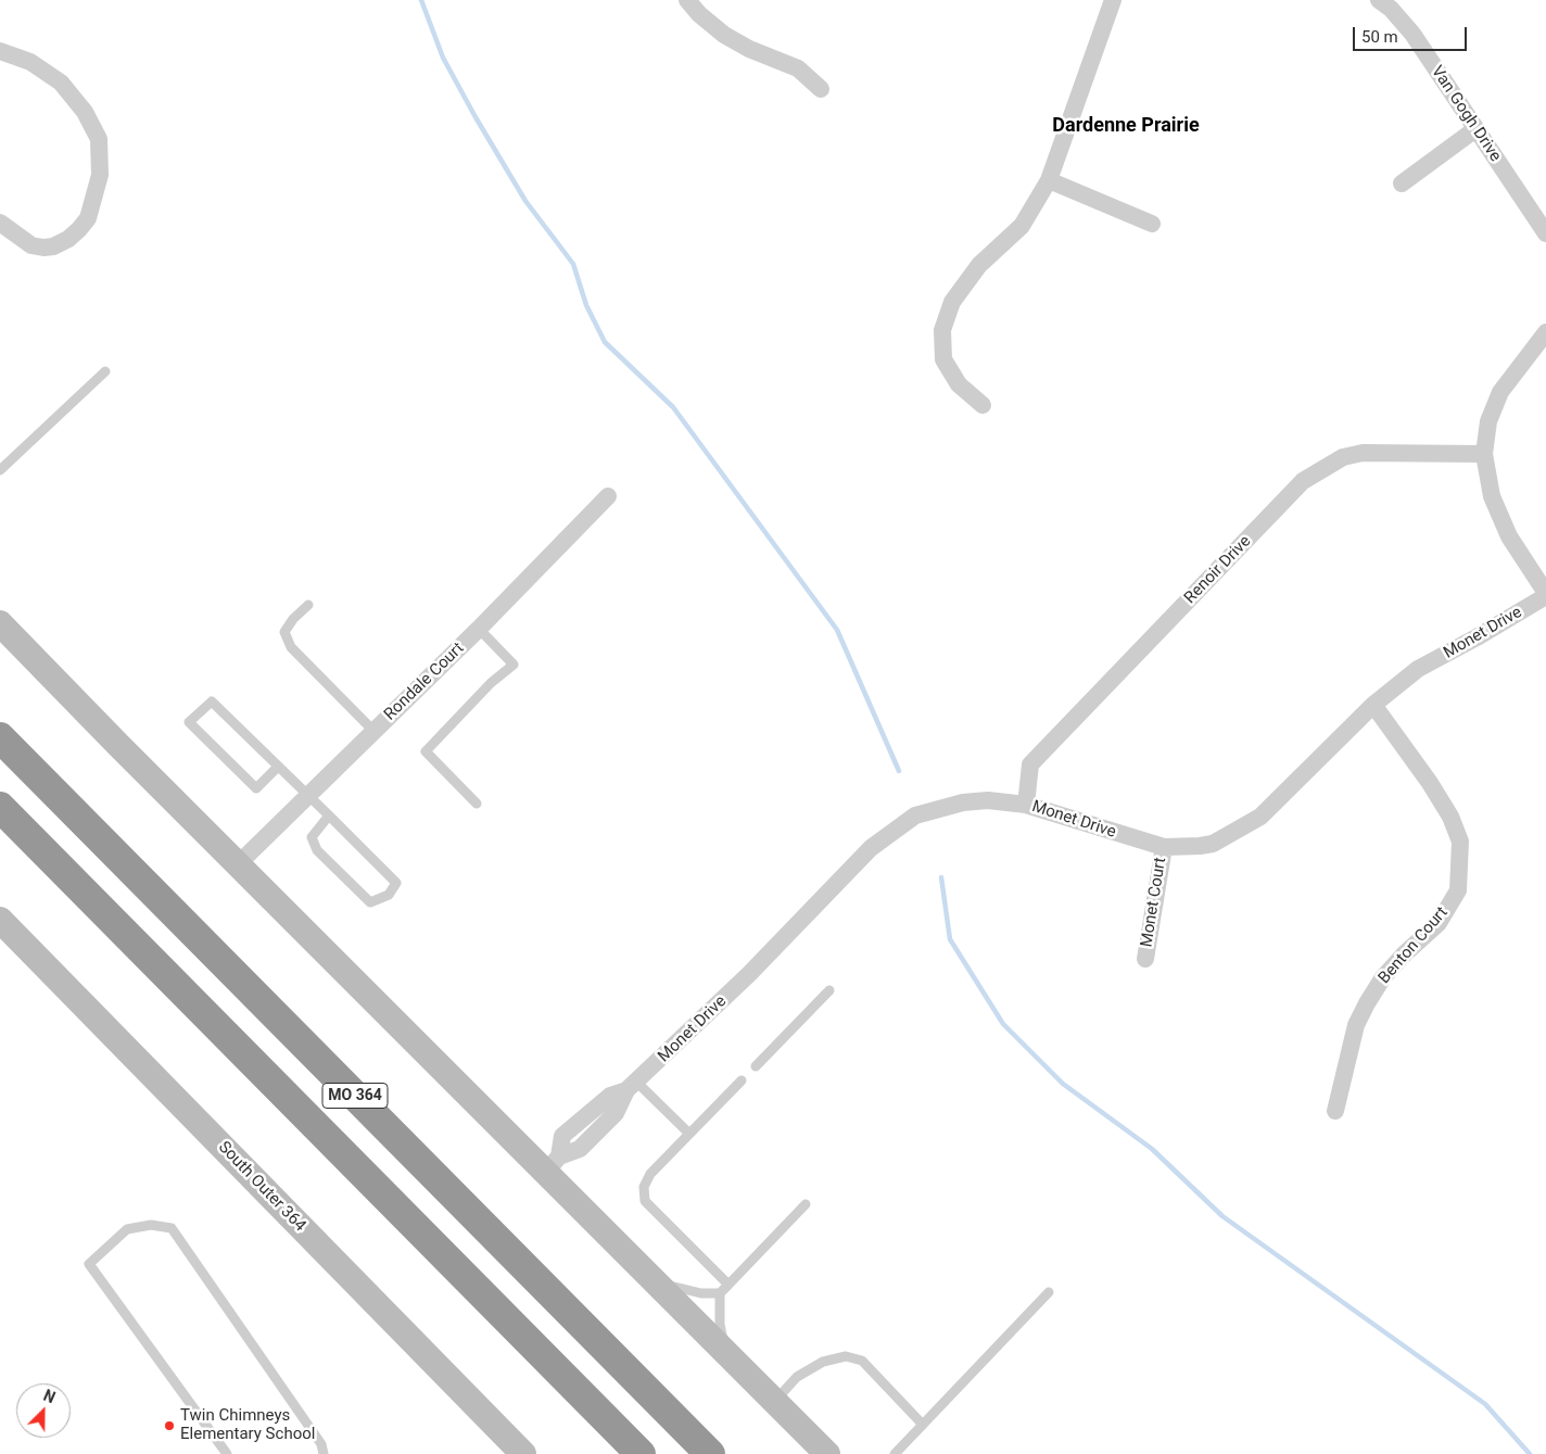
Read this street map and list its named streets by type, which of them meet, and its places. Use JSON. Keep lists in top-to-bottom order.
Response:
{
  "streets": {
    "highway": ["MO 364"],
    "main road": ["South Outer 364"],
    "street": [
      "Van Gogh Drive",
      "Renoir Drive",
      "Monet Drive",
      "Rondale Court",
      "Monet Court",
      "Benton Court"
    ]
  },
  "crossings": [
    ["Renoir Drive", "Monet Drive"],
    ["Monet Drive", "Monet Court"],
    ["Monet Drive", "Benton Court"]
  ],
  "districts": ["Dardenne Prairie"],
  "places": ["Twin Chimneys Elementary School"],
  "scale_bar": "50 m",
  "north": "top right"
}
